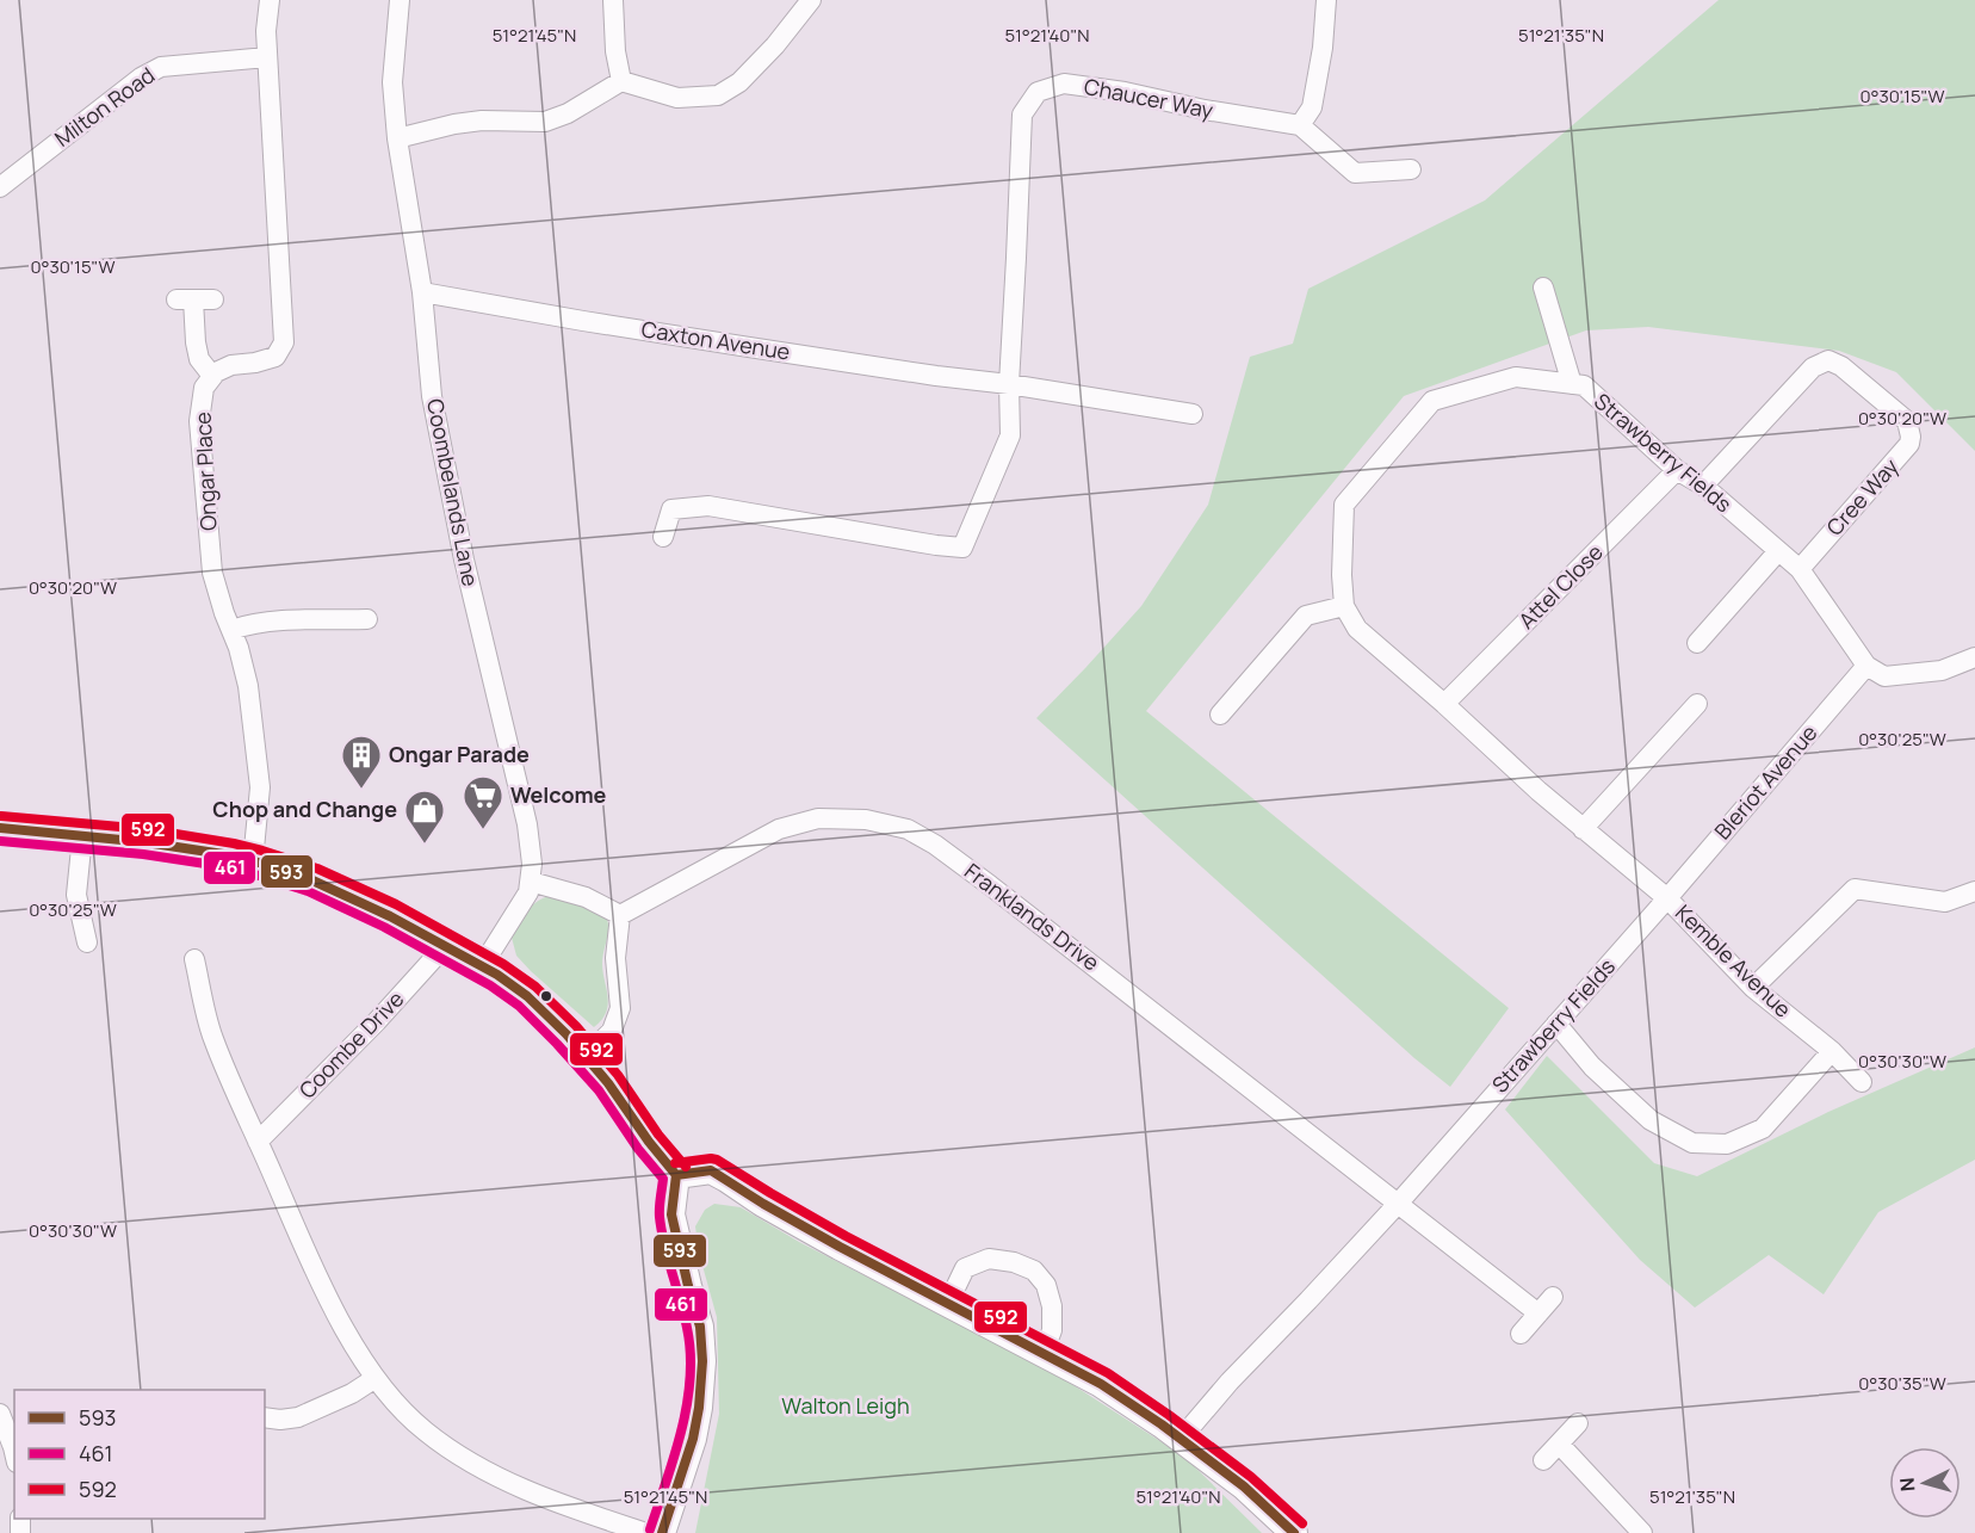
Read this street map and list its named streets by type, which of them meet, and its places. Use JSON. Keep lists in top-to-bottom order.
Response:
{
  "streets": {
    "street": [
      "Chaucer Way",
      "Milton Road",
      "Caxton Avenue",
      "Strawberry Fields",
      "Ongar Place",
      "Coombelands Lane",
      "Cree Way",
      "Attel Close",
      "Bleriot Avenue",
      "Franklands Drive",
      "Kemble Avenue",
      "Coombe Drive"
    ]
  },
  "crossings": [
    ["Chaucer Way", "Caxton Avenue"],
    ["Caxton Avenue", "Coombelands Lane"],
    ["Strawberry Fields", "Cree Way"],
    ["Strawberry Fields", "Attel Close"],
    ["Strawberry Fields", "Bleriot Avenue"],
    ["Strawberry Fields", "Franklands Drive"],
    ["Strawberry Fields", "Kemble Avenue"],
    ["Bleriot Avenue", "Kemble Avenue"]
  ],
  "parks": ["Walton Leigh"],
  "places": {
    "building": ["Ongar Parade"],
    "supermarket": ["Welcome"],
    "shop": ["Chop and Change"]
  },
  "lines": ["transit line 592", "transit line 593", "transit line 461"],
  "legend": ["593", "461", "592"],
  "north": "left",
  "coordinates": [
    "51°21'45\"N",
    "51°21'40\"N",
    "51°21'35\"N",
    "0°30'15\"W",
    "0°30'20\"W",
    "0°30'25\"W",
    "0°30'30\"W",
    "0°30'35\"W"
  ]
}
